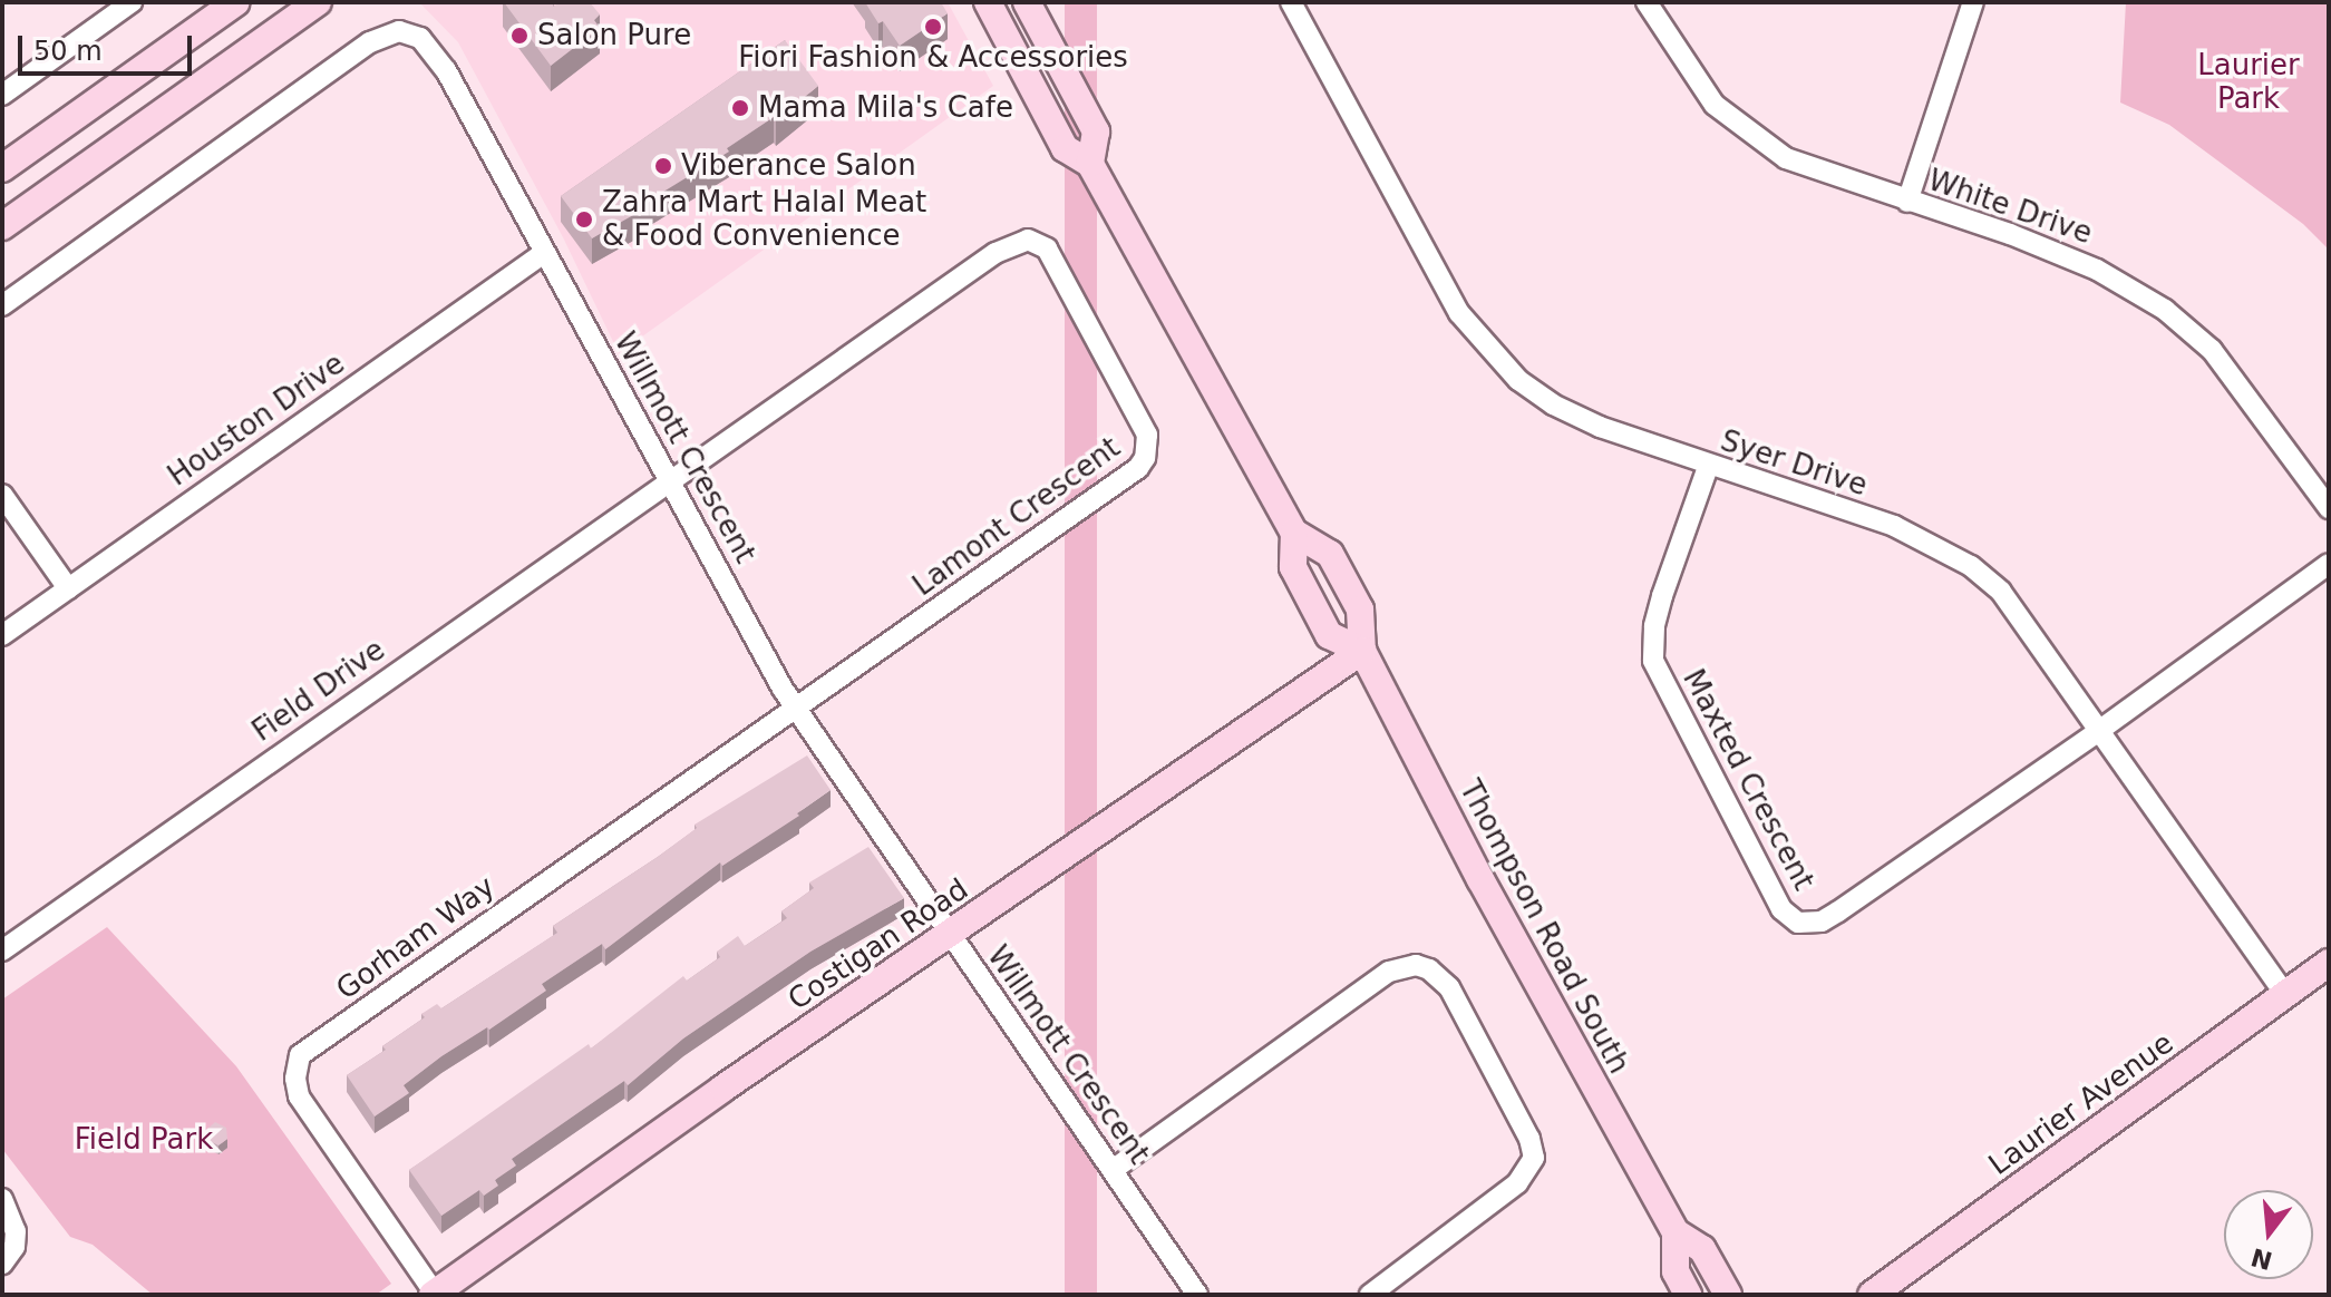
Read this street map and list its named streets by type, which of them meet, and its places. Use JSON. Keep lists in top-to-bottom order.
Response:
{
  "streets": {
    "main road": ["Thompson Road South", "Costigan Road", "Laurier Avenue"],
    "street": [
      "White Drive",
      "Houston Drive",
      "Willmott Crescent",
      "Syer Drive",
      "Lamont Crescent",
      "Field Drive",
      "Maxted Crescent",
      "Gorham Way"
    ]
  },
  "crossings": [
    ["Houston Drive", "Willmott Crescent"],
    ["Willmott Crescent", "Lamont Crescent"],
    ["Willmott Crescent", "Field Drive"],
    ["Willmott Crescent", "Gorham Way"],
    ["Willmott Crescent", "Costigan Road"],
    ["Syer Drive", "Maxted Crescent"],
    ["Syer Drive", "Laurier Avenue"],
    ["Lamont Crescent", "Field Drive"],
    ["Lamont Crescent", "Gorham Way"],
    ["Thompson Road South", "Costigan Road"],
    ["Gorham Way", "Costigan Road"]
  ],
  "parks": ["Laurier Park", "Field Park"],
  "places": [
    "Fiori Fashion & Accessories",
    "Salon Pure",
    "Mama Mila's Cafe",
    "Viberance Salon",
    "Zahra Mart Halal Meat & Food Convenience"
  ],
  "scale_bar": "50 m",
  "north": "bottom"
}
